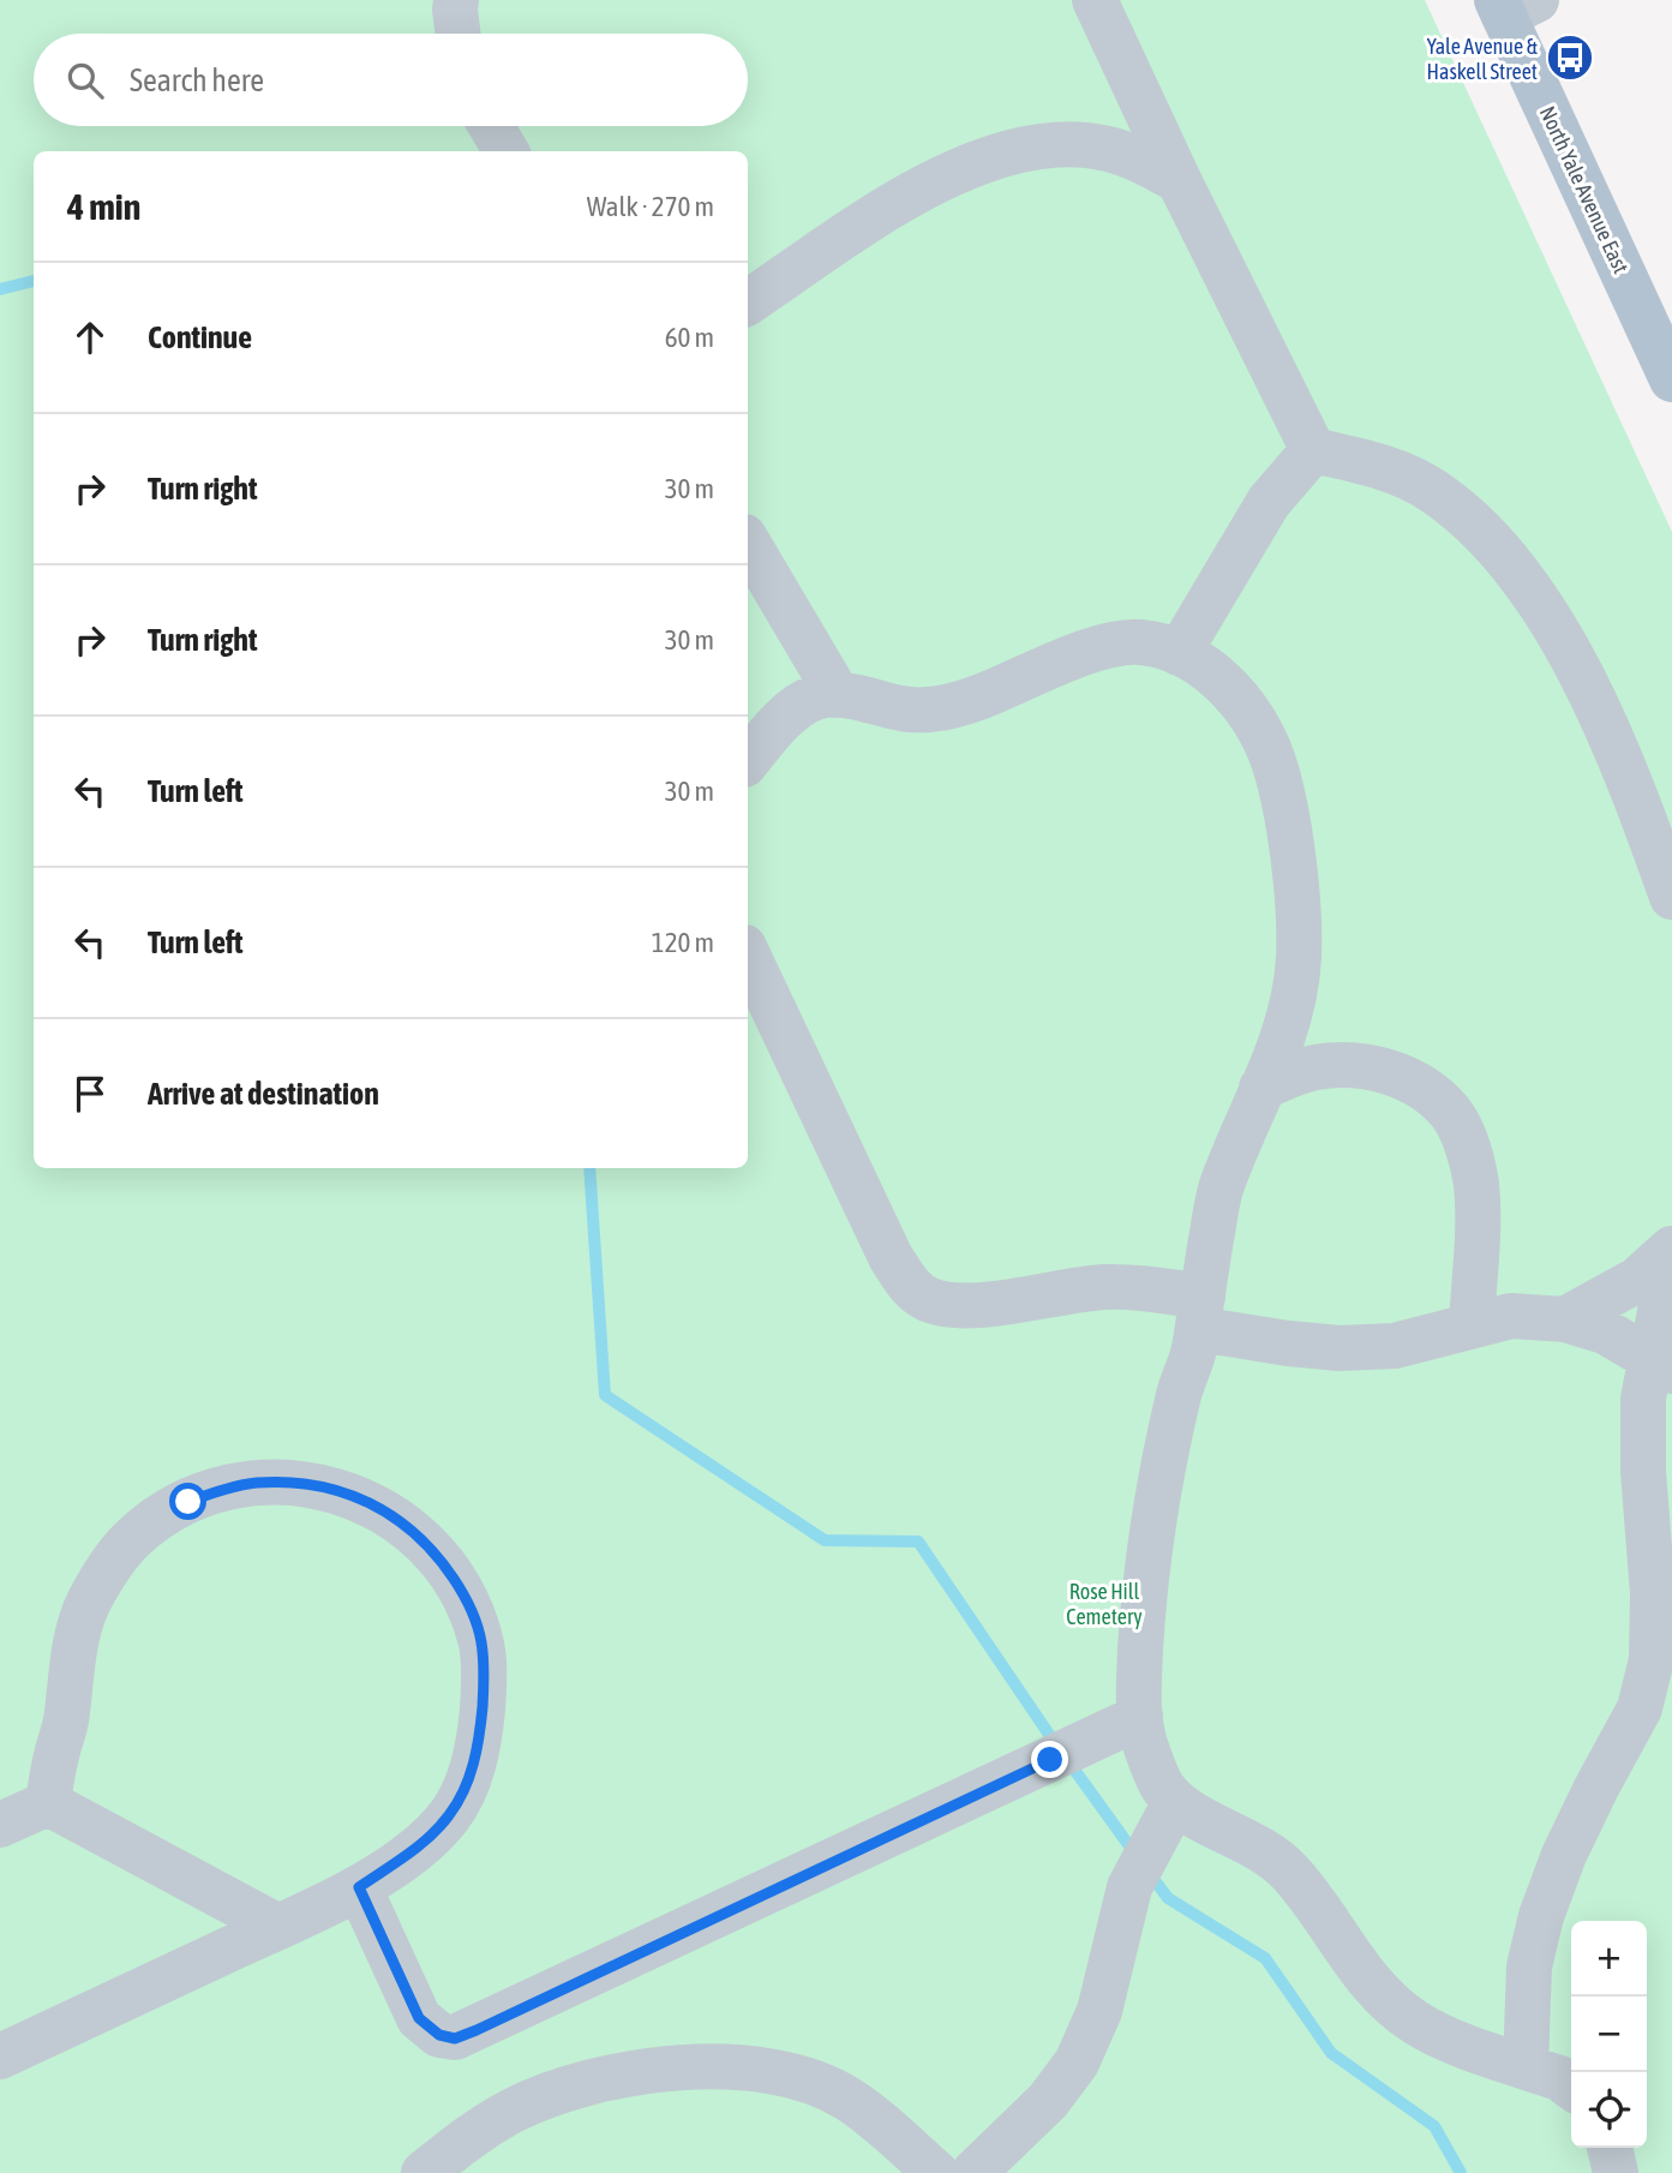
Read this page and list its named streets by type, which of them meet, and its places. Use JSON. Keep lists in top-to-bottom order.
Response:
{
  "streets": {
    "main road": ["North Yale Avenue East"]
  },
  "parks": ["Rose Hill Cemetery"],
  "places": {
    "bus stop": ["Yale Avenue & Haskell Street"]
  },
  "page": {
    "search": "Search here",
    "heading": ["4 min", "Walk · 270 m"],
    "list": [
      ["Continue", "60 m"],
      ["Turn right", "30 m"],
      ["Turn right", "30 m"],
      ["Turn left", "30 m"],
      ["Turn left", "120 m"],
      "Arrive at destination"
    ],
    "map_buttons": ["+", "−"]
  }
}
